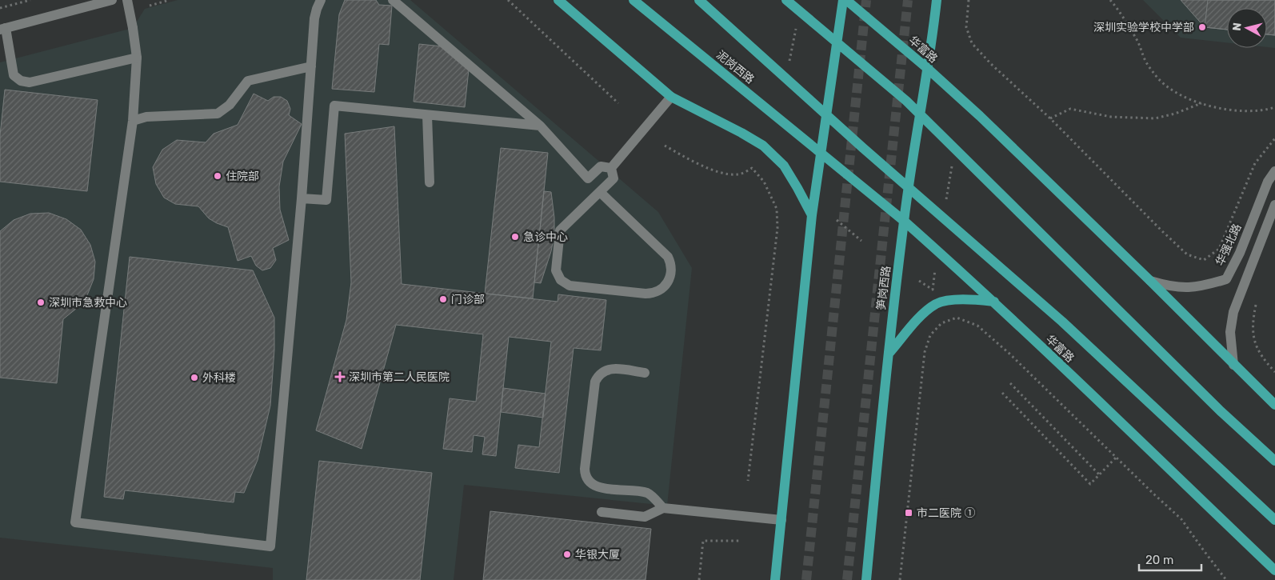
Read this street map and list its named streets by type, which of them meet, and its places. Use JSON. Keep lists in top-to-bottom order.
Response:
{
  "streets": {
    "main road": [
      "华富路",
      "泥岗西路",
      "华强北路",
      "笋岗西路"
    ]
  },
  "crossings": [
    ["华富路", "泥岗西路"],
    ["华富路", "华强北路"],
    ["华富路", "笋岗西路"]
  ],
  "places": {
    "other": [
      "深圳实验学校中学部",
      "住院部",
      "急诊中心",
      "门诊部",
      "深圳市急救中心",
      "外科楼",
      "华银大厦"
    ],
    "health": ["深圳市第二人民医院"],
    "transit": ["市二医院 ①"]
  },
  "scale_bar": "20 m",
  "north": "left"
}
